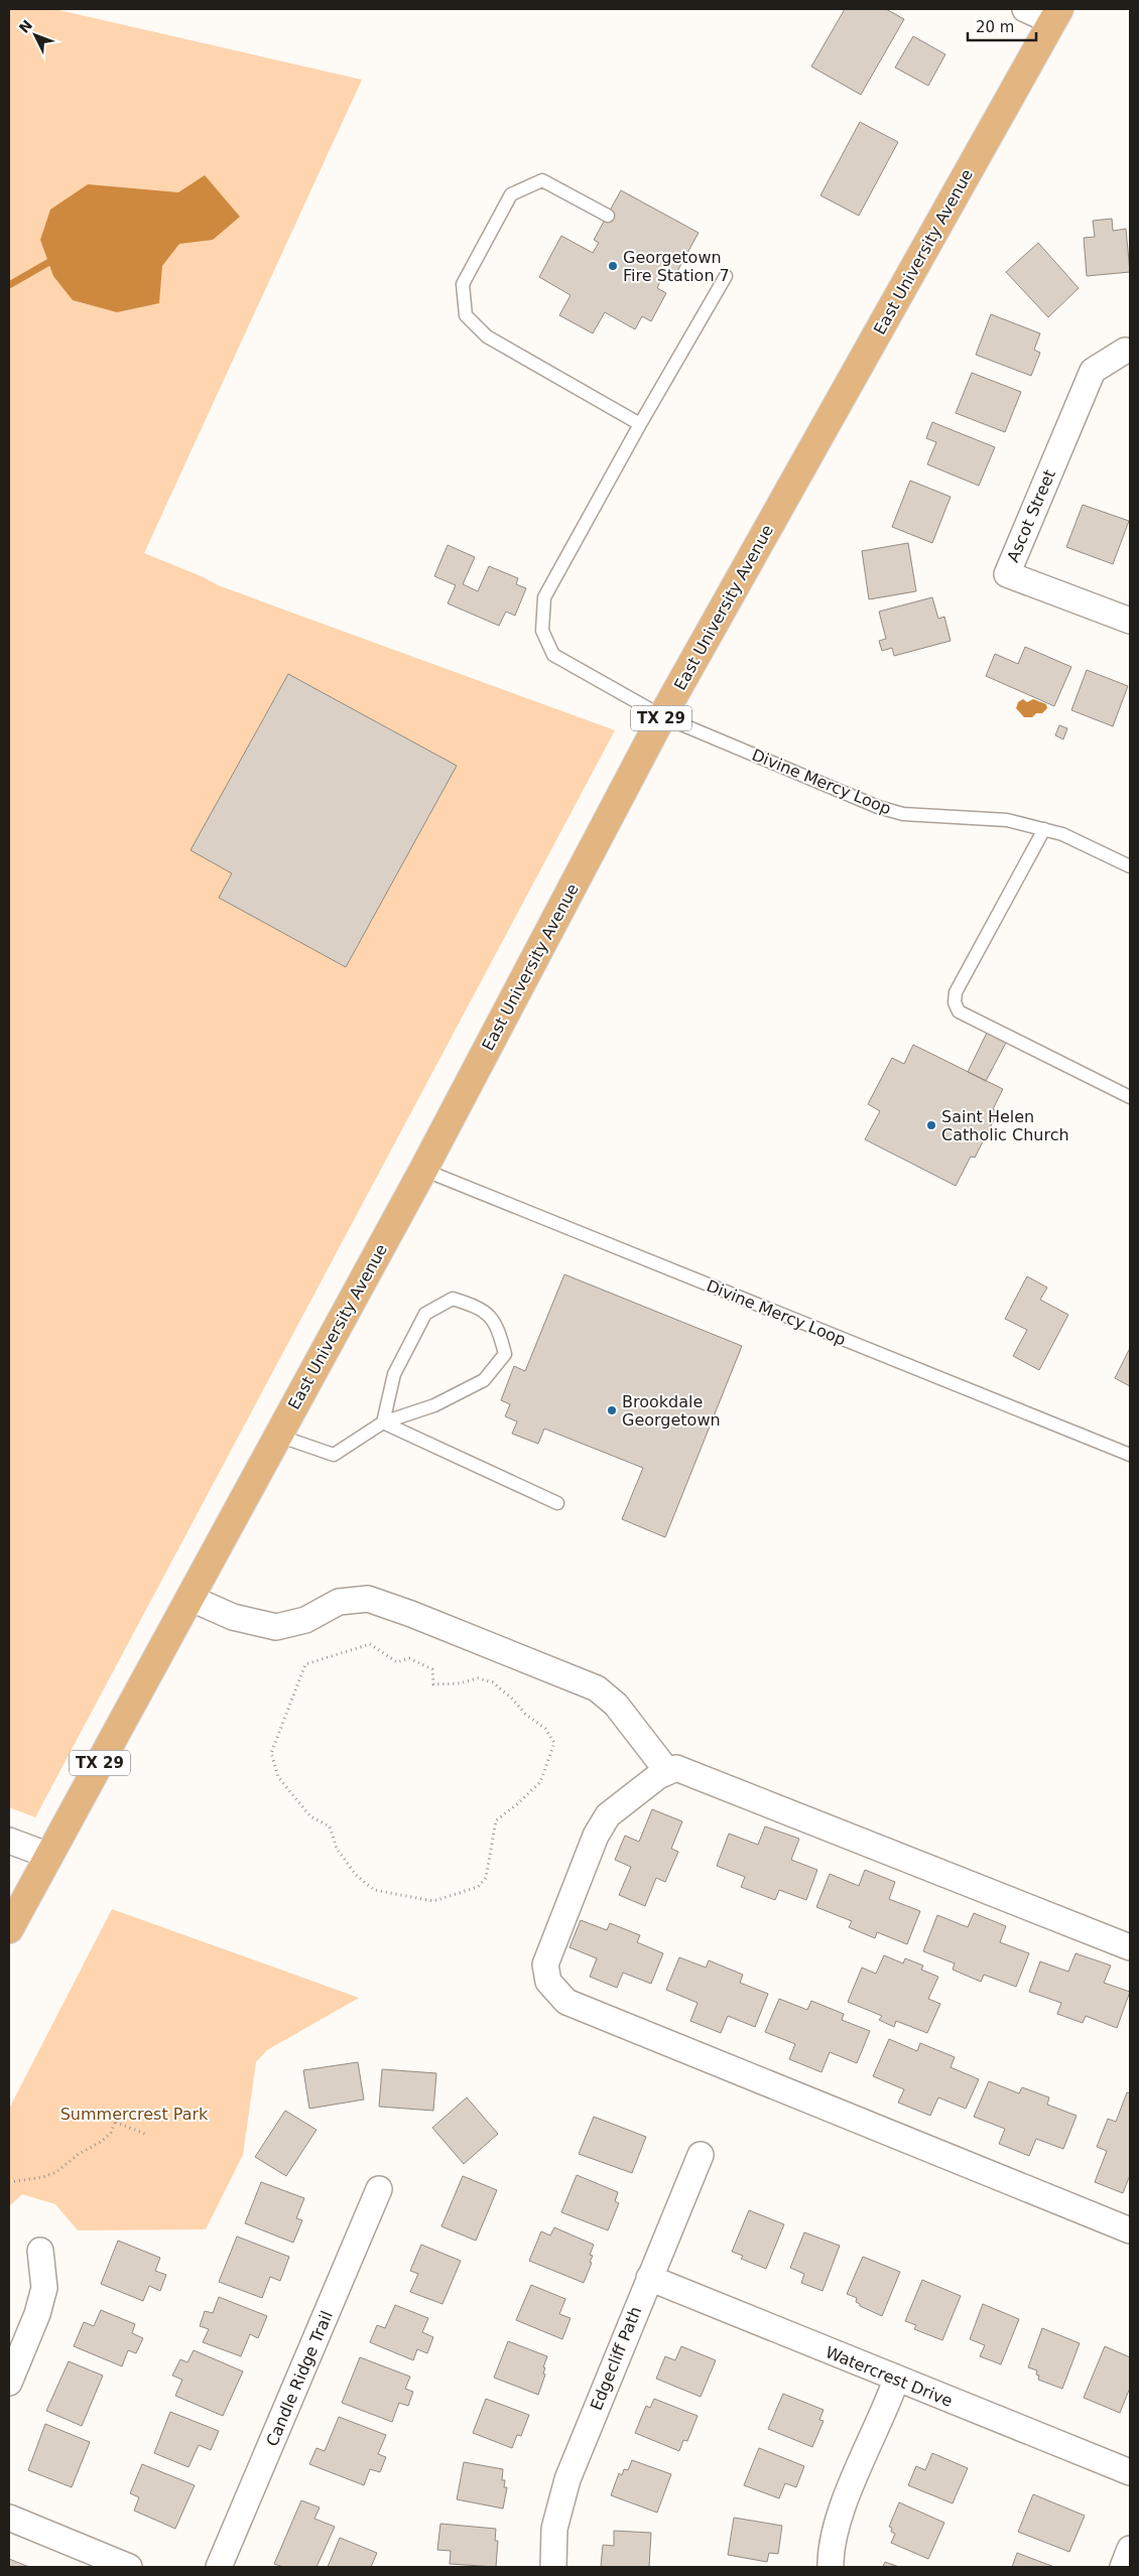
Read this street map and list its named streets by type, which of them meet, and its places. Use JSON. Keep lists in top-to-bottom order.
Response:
{
  "streets": {
    "main road": ["East University Avenue", "TX 29"],
    "street": [
      "Ascot Street",
      "Edgecliff Path",
      "Watercrest Drive",
      "Candle Ridge Trail"
    ],
    "lane": ["Divine Mercy Loop"]
  },
  "crossings": [
    ["East University Avenue", "Divine Mercy Loop"],
    ["Edgecliff Path", "Watercrest Drive"]
  ],
  "parks": ["Summercrest Park"],
  "places": ["Georgetown Fire Station 7", "Saint Helen Catholic Church", "Brookdale Georgetown"],
  "scale_bar": "20 m",
  "north": "top left"
}
